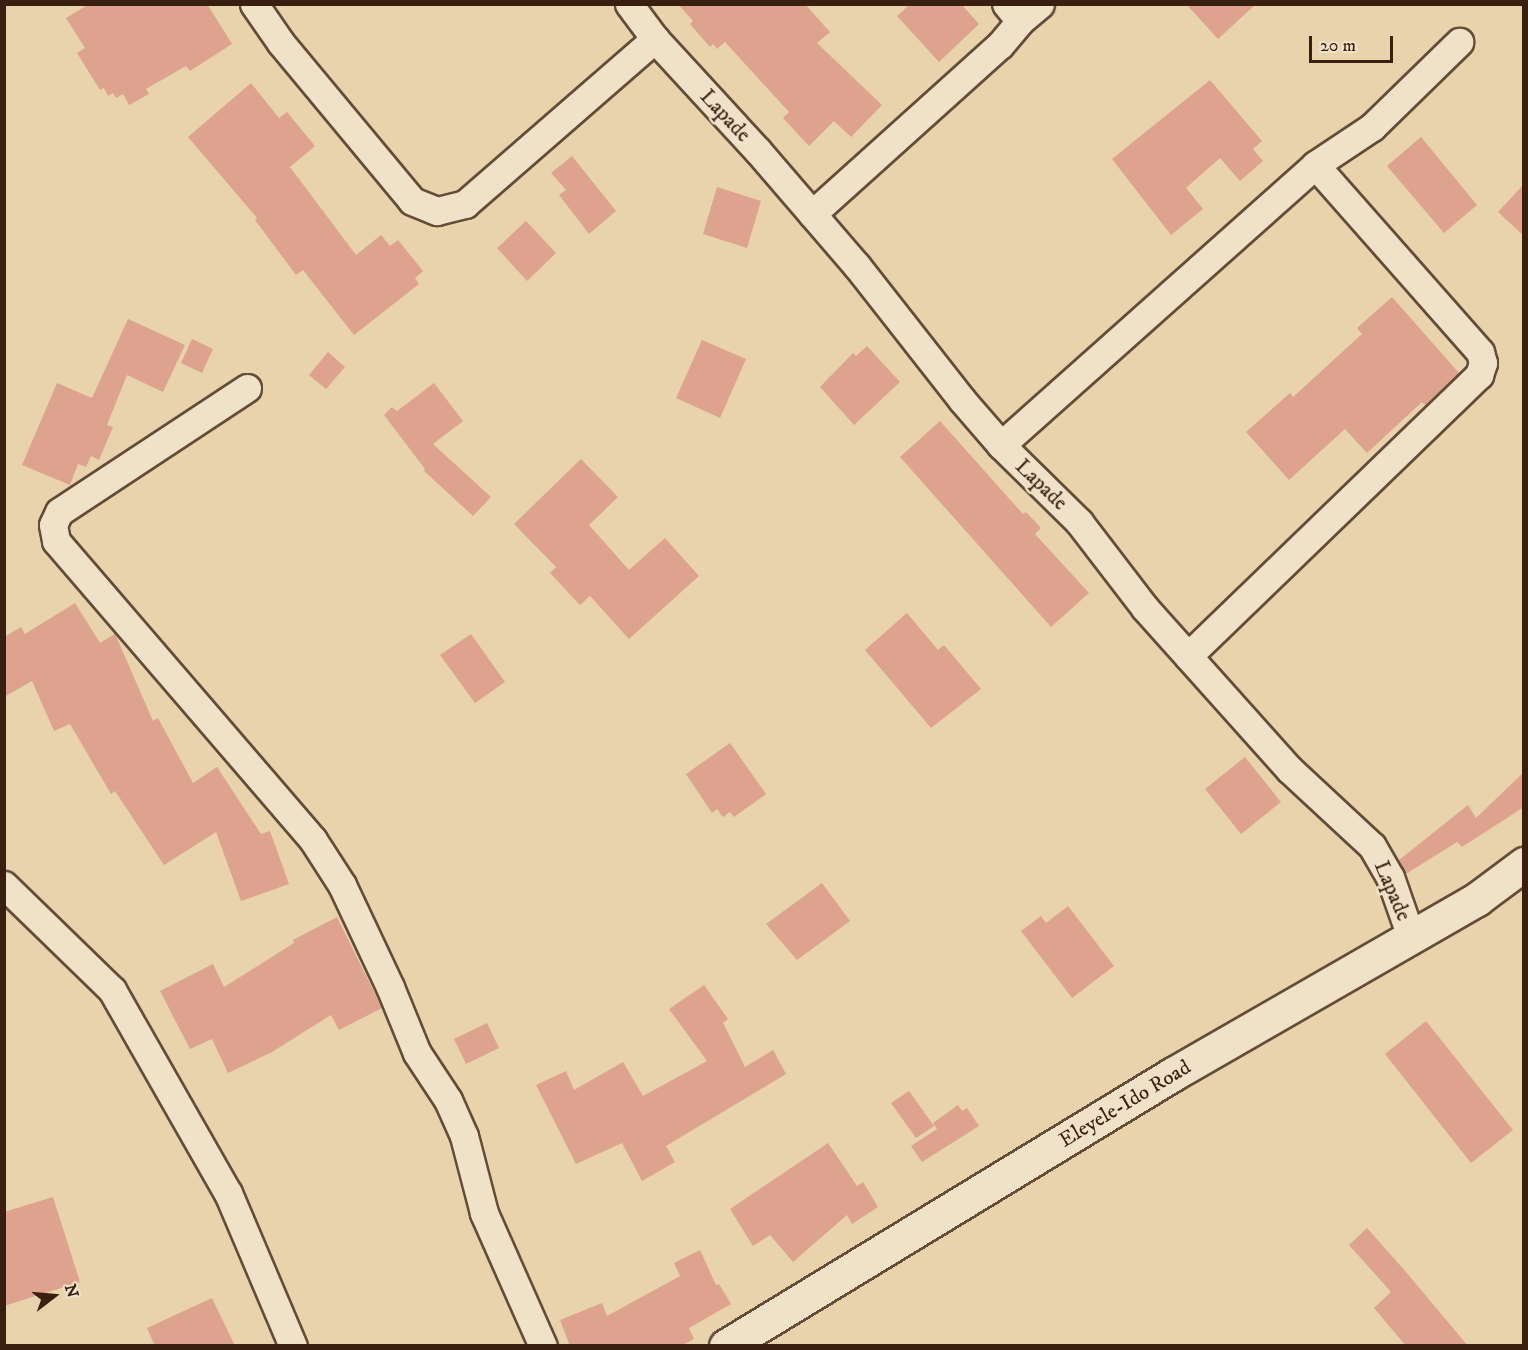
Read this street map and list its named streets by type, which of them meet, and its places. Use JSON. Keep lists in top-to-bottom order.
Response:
{
  "streets": {
    "main road": ["Eleyele-Ido Road"],
    "street": ["Lapade"]
  },
  "crossings": [
    ["Lapade", "Eleyele-Ido Road"]
  ],
  "scale_bar": "20 m",
  "north": "right"
}
